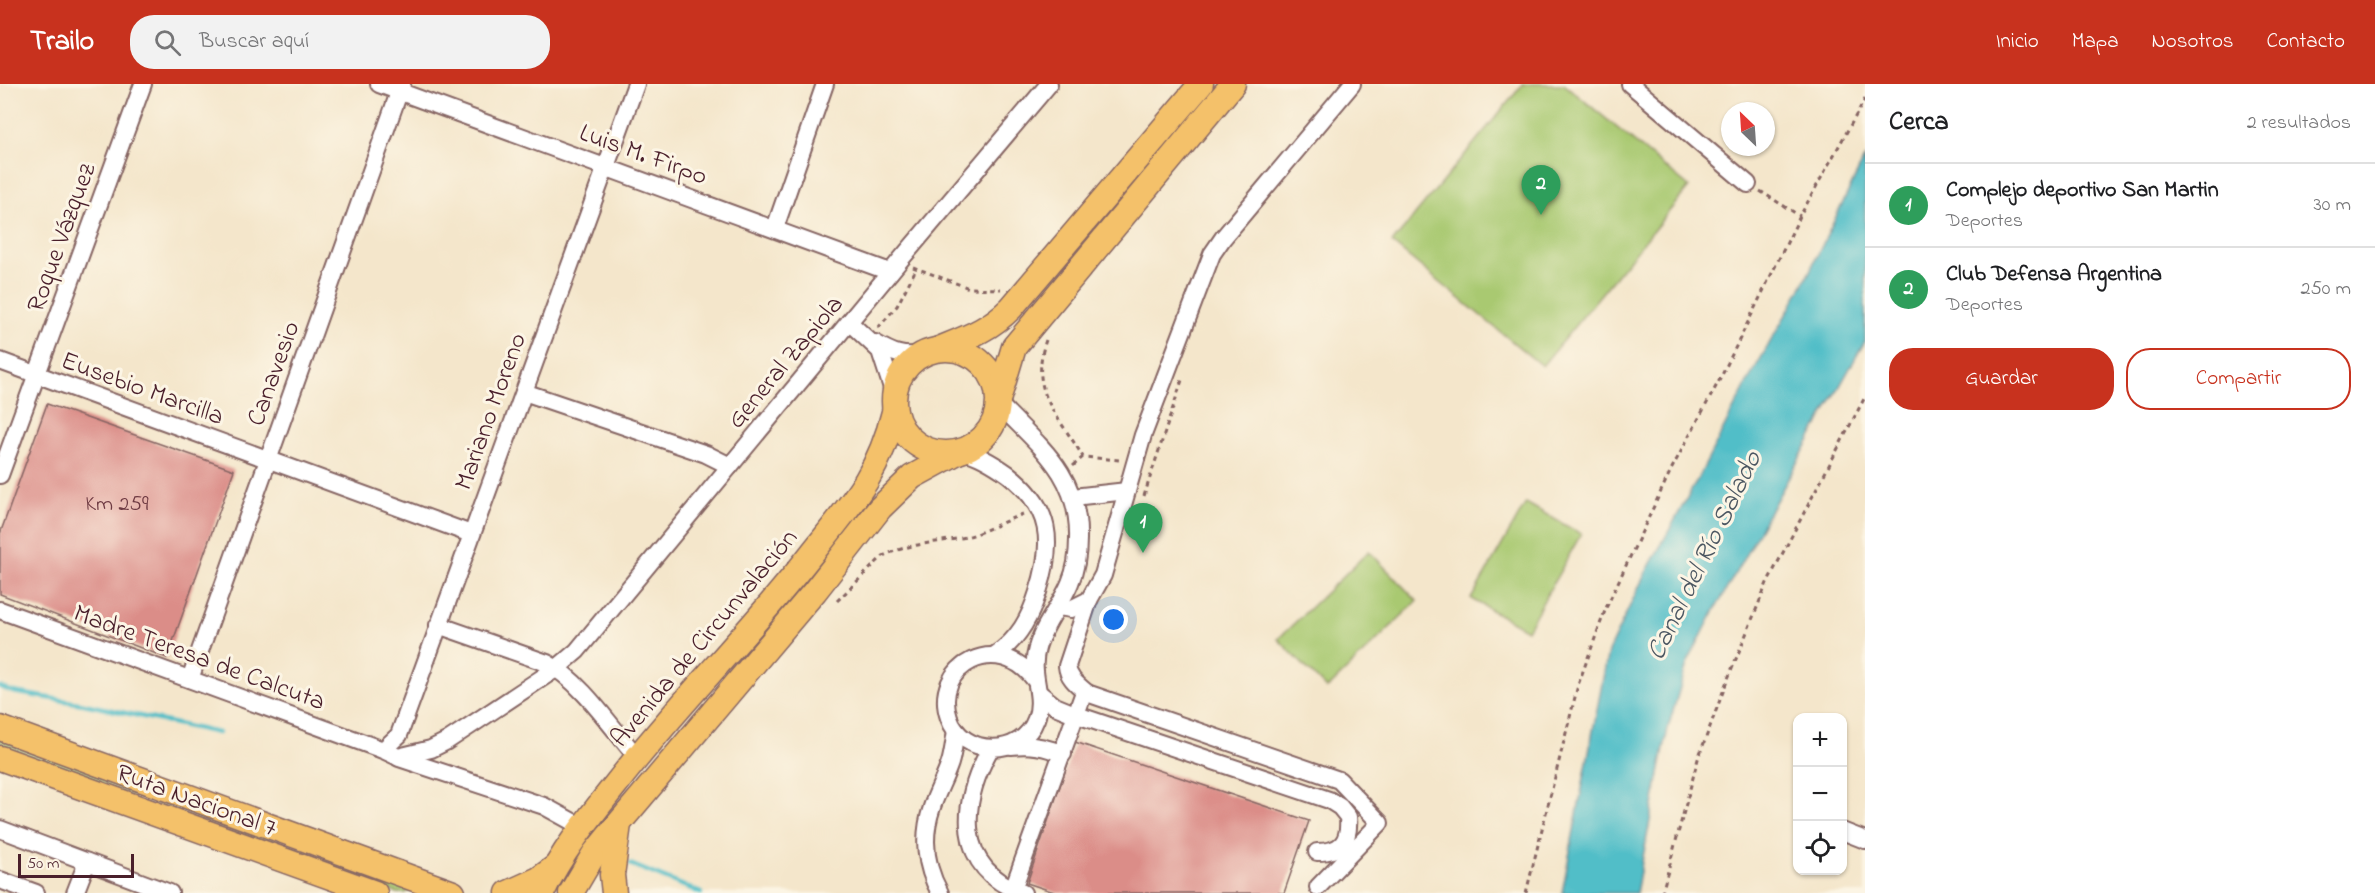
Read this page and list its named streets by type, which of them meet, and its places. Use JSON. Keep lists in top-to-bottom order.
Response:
{
  "streets": {
    "highway": ["Avenida de Circunvalación", "Ruta Nacional 7"],
    "street": [
      "Luis M. Firpo",
      "Roque Vázquez",
      "General Zapiola",
      "Canavesio",
      "Eusebio Marcilla",
      "Mariano Moreno",
      "Madre Teresa de Calcuta"
    ]
  },
  "crossings": [
    ["Luis M. Firpo", "General Zapiola"],
    ["Luis M. Firpo", "Canavesio"],
    ["Luis M. Firpo", "Mariano Moreno"],
    ["Roque Vázquez", "Eusebio Marcilla"],
    ["General Zapiola", "Madre Teresa de Calcuta"],
    ["Canavesio", "Eusebio Marcilla"],
    ["Canavesio", "Madre Teresa de Calcuta"],
    ["Eusebio Marcilla", "Mariano Moreno"],
    ["Mariano Moreno", "Madre Teresa de Calcuta"],
    ["Avenida de Circunvalación", "Madre Teresa de Calcuta"]
  ],
  "water": ["Canal del Río Salado"],
  "house_numbers": ["Km 259"],
  "scale_bar": "50 m",
  "north": "top left",
  "page": {
    "header": "Trailo",
    "search": "Buscar aquí",
    "nav": [
      "Inicio",
      "Mapa",
      "Nosotros",
      "Contacto"
    ],
    "heading": ["Cerca", "2 resultados"],
    "list": [
      {
        "mark": "1",
        "name": "Complejo deportivo San Martin",
        "note": "Deportes",
        "value": "30 m"
      },
      {
        "mark": "2",
        "name": "Club Defensa Argentina",
        "note": "Deportes",
        "value": "250 m"
      }
    ],
    "pins": ["2", "1"],
    "buttons": ["Guardar", "Compartir"],
    "map_buttons": ["+", "−"],
    "scale": "50 m"
  }
}
